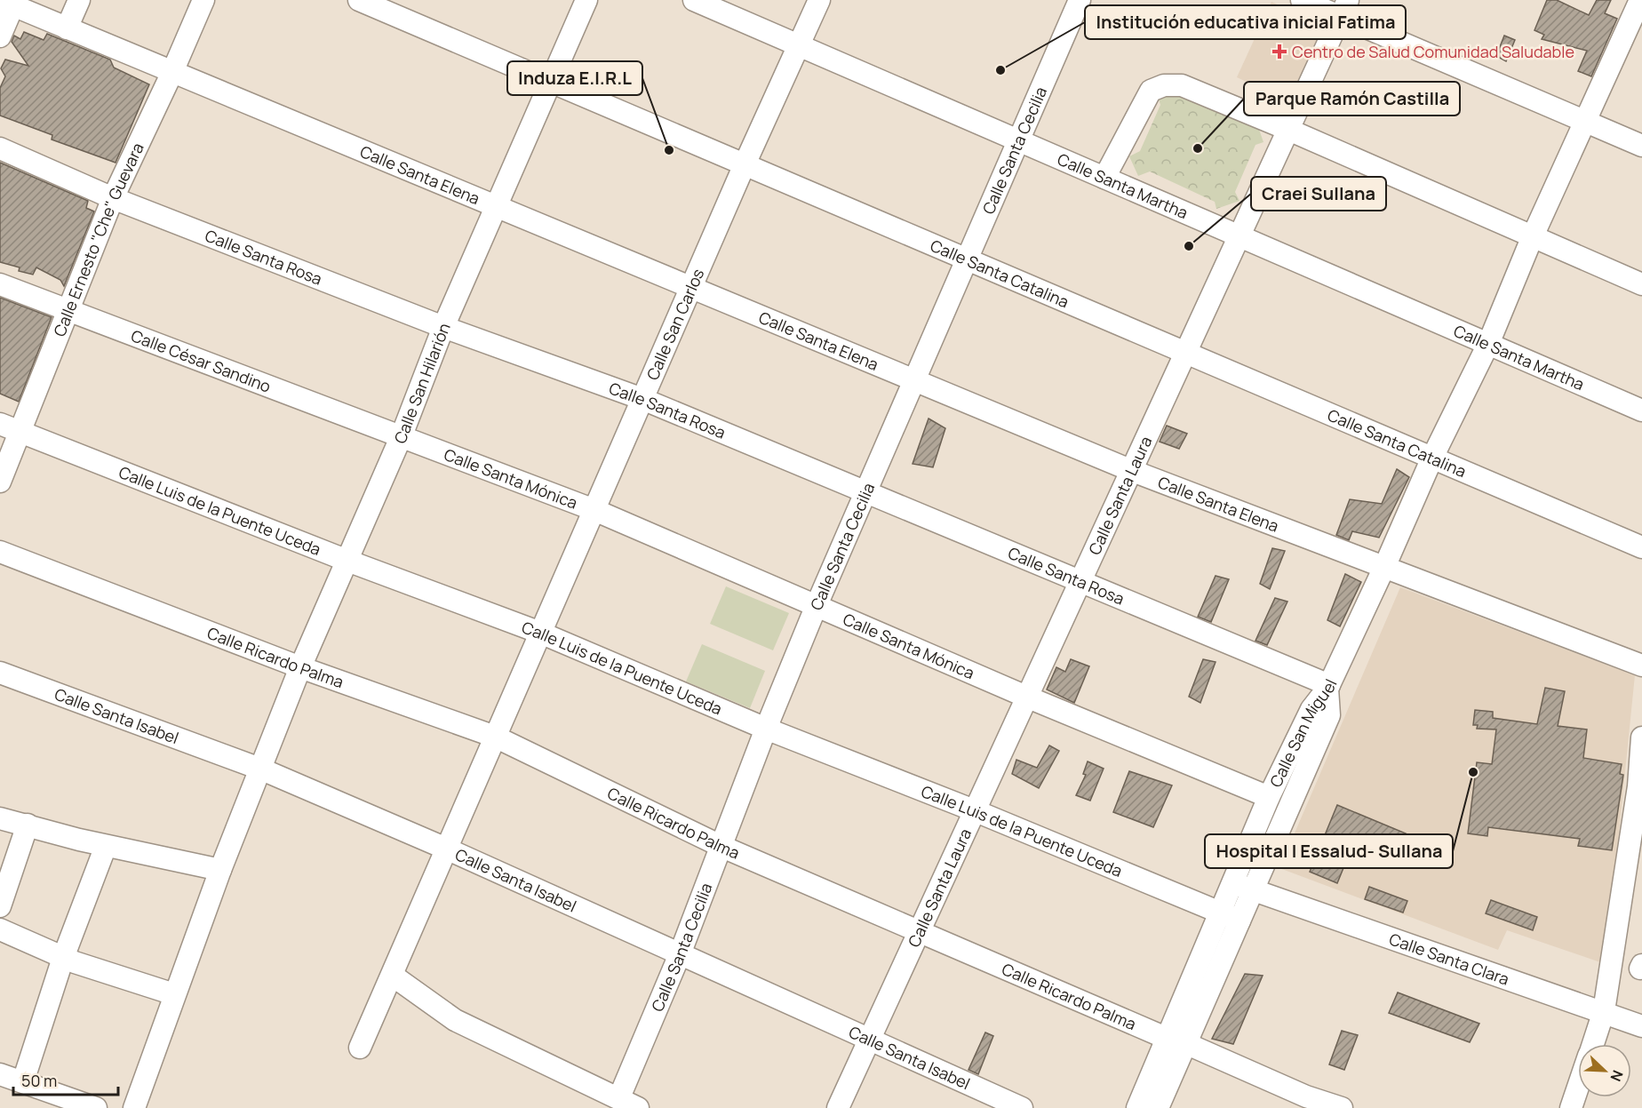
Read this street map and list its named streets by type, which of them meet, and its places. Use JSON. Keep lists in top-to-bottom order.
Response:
{
  "streets": {
    "street": [
      "Calle Santa Cecilia",
      "Calle Santa Elena",
      "Calle Santa Martha",
      "Calle Ernesto \"Che\" Guevara",
      "Calle Santa Rosa",
      "Calle Santa Catalina",
      "Calle San Carlos",
      "Calle César Sandino",
      "Calle San Hilarión",
      "Calle Santa Mónica",
      "Calle Santa Laura",
      "Calle Luis de la Puente Uceda",
      "Calle Ricardo Palma",
      "Calle Santa Isabel",
      "Calle San Miguel",
      "Calle Santa Clara"
    ]
  },
  "crossings": [
    ["Calle Santa Cecilia", "Calle Santa Elena"],
    ["Calle Santa Cecilia", "Calle Santa Martha"],
    ["Calle Santa Cecilia", "Calle Santa Rosa"],
    ["Calle Santa Cecilia", "Calle Santa Catalina"],
    ["Calle Santa Cecilia", "Calle Santa Mónica"],
    ["Calle Santa Cecilia", "Calle Luis de la Puente Uceda"],
    ["Calle Santa Cecilia", "Calle Ricardo Palma"],
    ["Calle Santa Cecilia", "Calle Santa Isabel"],
    ["Calle Santa Elena", "Calle Ernesto \"Che\" Guevara"],
    ["Calle Santa Elena", "Calle San Carlos"],
    ["Calle Santa Elena", "Calle San Hilarión"],
    ["Calle Santa Elena", "Calle Santa Laura"],
    ["Calle Santa Martha", "Calle San Carlos"],
    ["Calle Santa Martha", "Calle Santa Laura"],
    ["Calle Ernesto \"Che\" Guevara", "Calle Santa Rosa"],
    ["Calle Ernesto \"Che\" Guevara", "Calle César Sandino"],
    ["Calle Ernesto \"Che\" Guevara", "Calle Luis de la Puente Uceda"],
    ["Calle Santa Rosa", "Calle San Carlos"],
    ["Calle Santa Rosa", "Calle San Hilarión"],
    ["Calle Santa Rosa", "Calle Santa Laura"],
    ["Calle Santa Rosa", "Calle San Miguel"],
    ["Calle Santa Catalina", "Calle San Carlos"],
    ["Calle Santa Catalina", "Calle San Hilarión"],
    ["Calle Santa Catalina", "Calle Santa Laura"],
    ["Calle San Carlos", "Calle Santa Mónica"],
    ["Calle San Carlos", "Calle Luis de la Puente Uceda"],
    ["Calle San Carlos", "Calle Ricardo Palma"],
    ["Calle San Carlos", "Calle Santa Isabel"],
    ["Calle César Sandino", "Calle San Hilarión"],
    ["Calle César Sandino", "Calle Santa Mónica"],
    ["Calle San Hilarión", "Calle Santa Mónica"],
    ["Calle San Hilarión", "Calle Luis de la Puente Uceda"],
    ["Calle San Hilarión", "Calle Ricardo Palma"],
    ["Calle San Hilarión", "Calle Santa Isabel"],
    ["Calle Santa Mónica", "Calle Santa Laura"],
    ["Calle Santa Mónica", "Calle San Miguel"],
    ["Calle Santa Laura", "Calle Luis de la Puente Uceda"],
    ["Calle Santa Laura", "Calle Ricardo Palma"],
    ["Calle Santa Laura", "Calle Santa Isabel"],
    ["Calle Luis de la Puente Uceda", "Calle San Miguel"],
    ["Calle Ricardo Palma", "Calle San Miguel"],
    ["Calle San Miguel", "Calle Santa Clara"]
  ],
  "places": {
    "health": ["Centro de Salud Comunidad Saludable"],
    "other": [
      "Institución educativa inicial Fatima",
      "Parque Ramón Castilla",
      "Induza E.I.R.L",
      "Craei Sullana",
      "Hospital I Essalud- Sullana"
    ]
  },
  "scale_bar": "50 m",
  "north": "bottom right"
}
